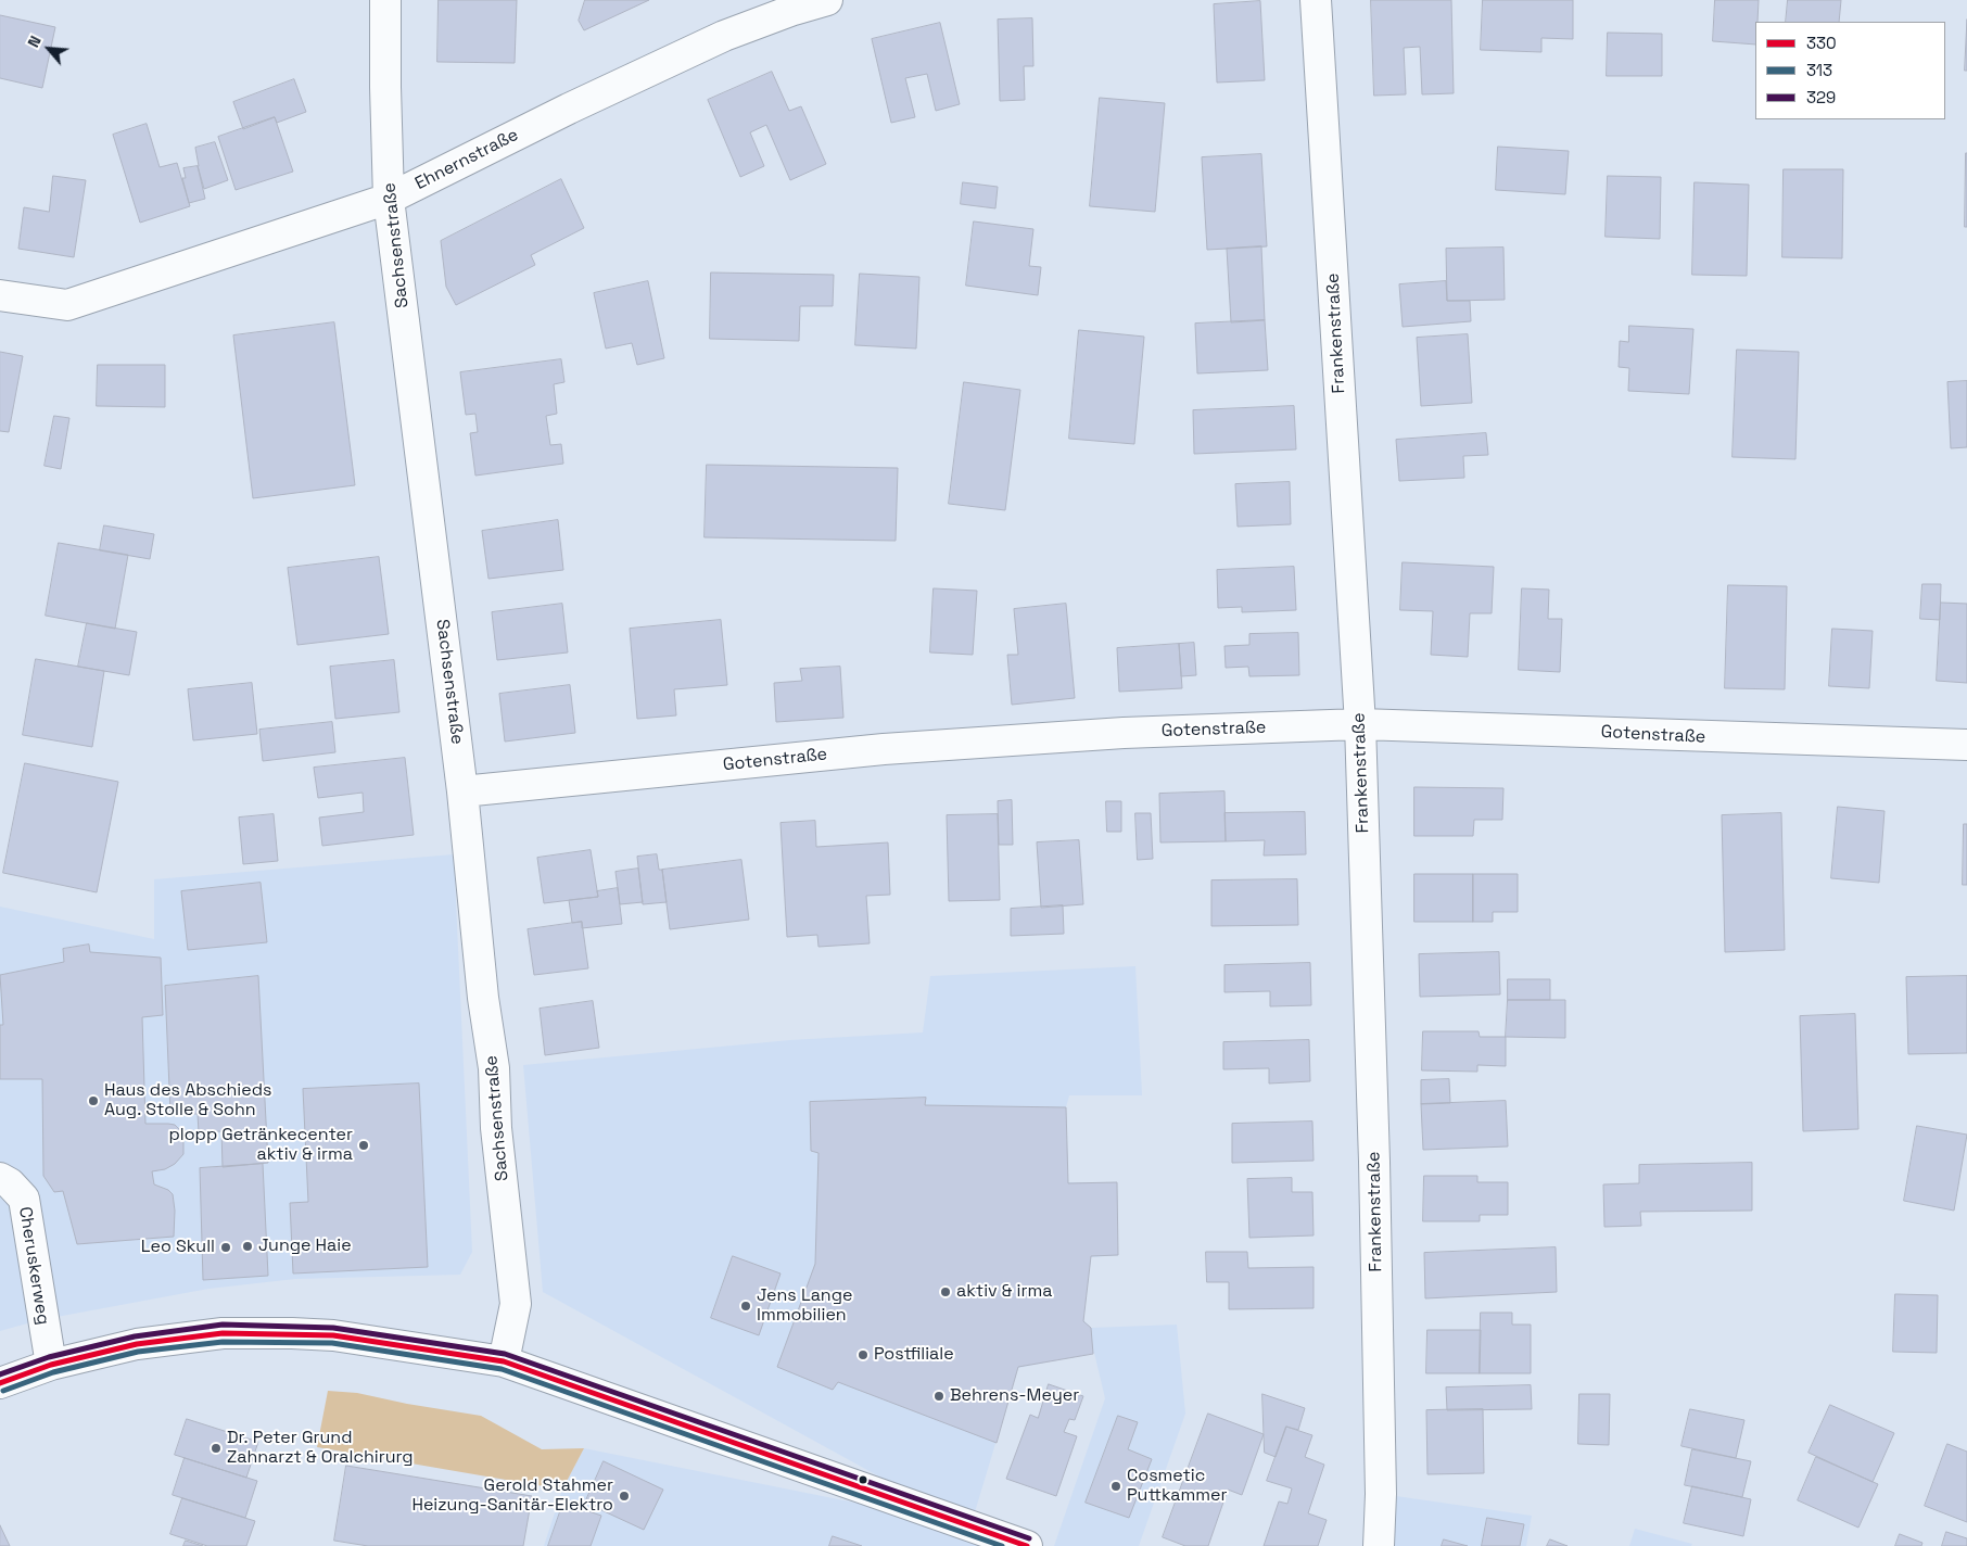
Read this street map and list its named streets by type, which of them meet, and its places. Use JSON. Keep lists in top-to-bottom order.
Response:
{
  "streets": {
    "street": [
      "Ehnernstraße",
      "Sachsenstraße",
      "Frankenstraße",
      "Gotenstraße",
      "Cheruskerweg"
    ]
  },
  "crossings": [
    ["Ehnernstraße", "Sachsenstraße"],
    ["Sachsenstraße", "Gotenstraße"],
    ["Frankenstraße", "Gotenstraße"]
  ],
  "places": [
    "Haus des Abschieds Aug. Stolle & Sohn",
    "plopp Getränkecenter aktiv & irma",
    "Junge Haie",
    "Leo Skull",
    "aktiv & irma",
    "Jens Lange Immobilien",
    "Postfiliale",
    "Behrens-Meyer",
    "Dr. Peter Grund Zahnarzt & Oralchirurg",
    "Cosmetic Puttkammer",
    "Gerold Stahmer Heizung-Sanitär-Elektro"
  ],
  "lines": ["transit line 329", "transit line 330", "transit line 313"],
  "legend": ["330", "313", "329"],
  "north": "top left"
}
